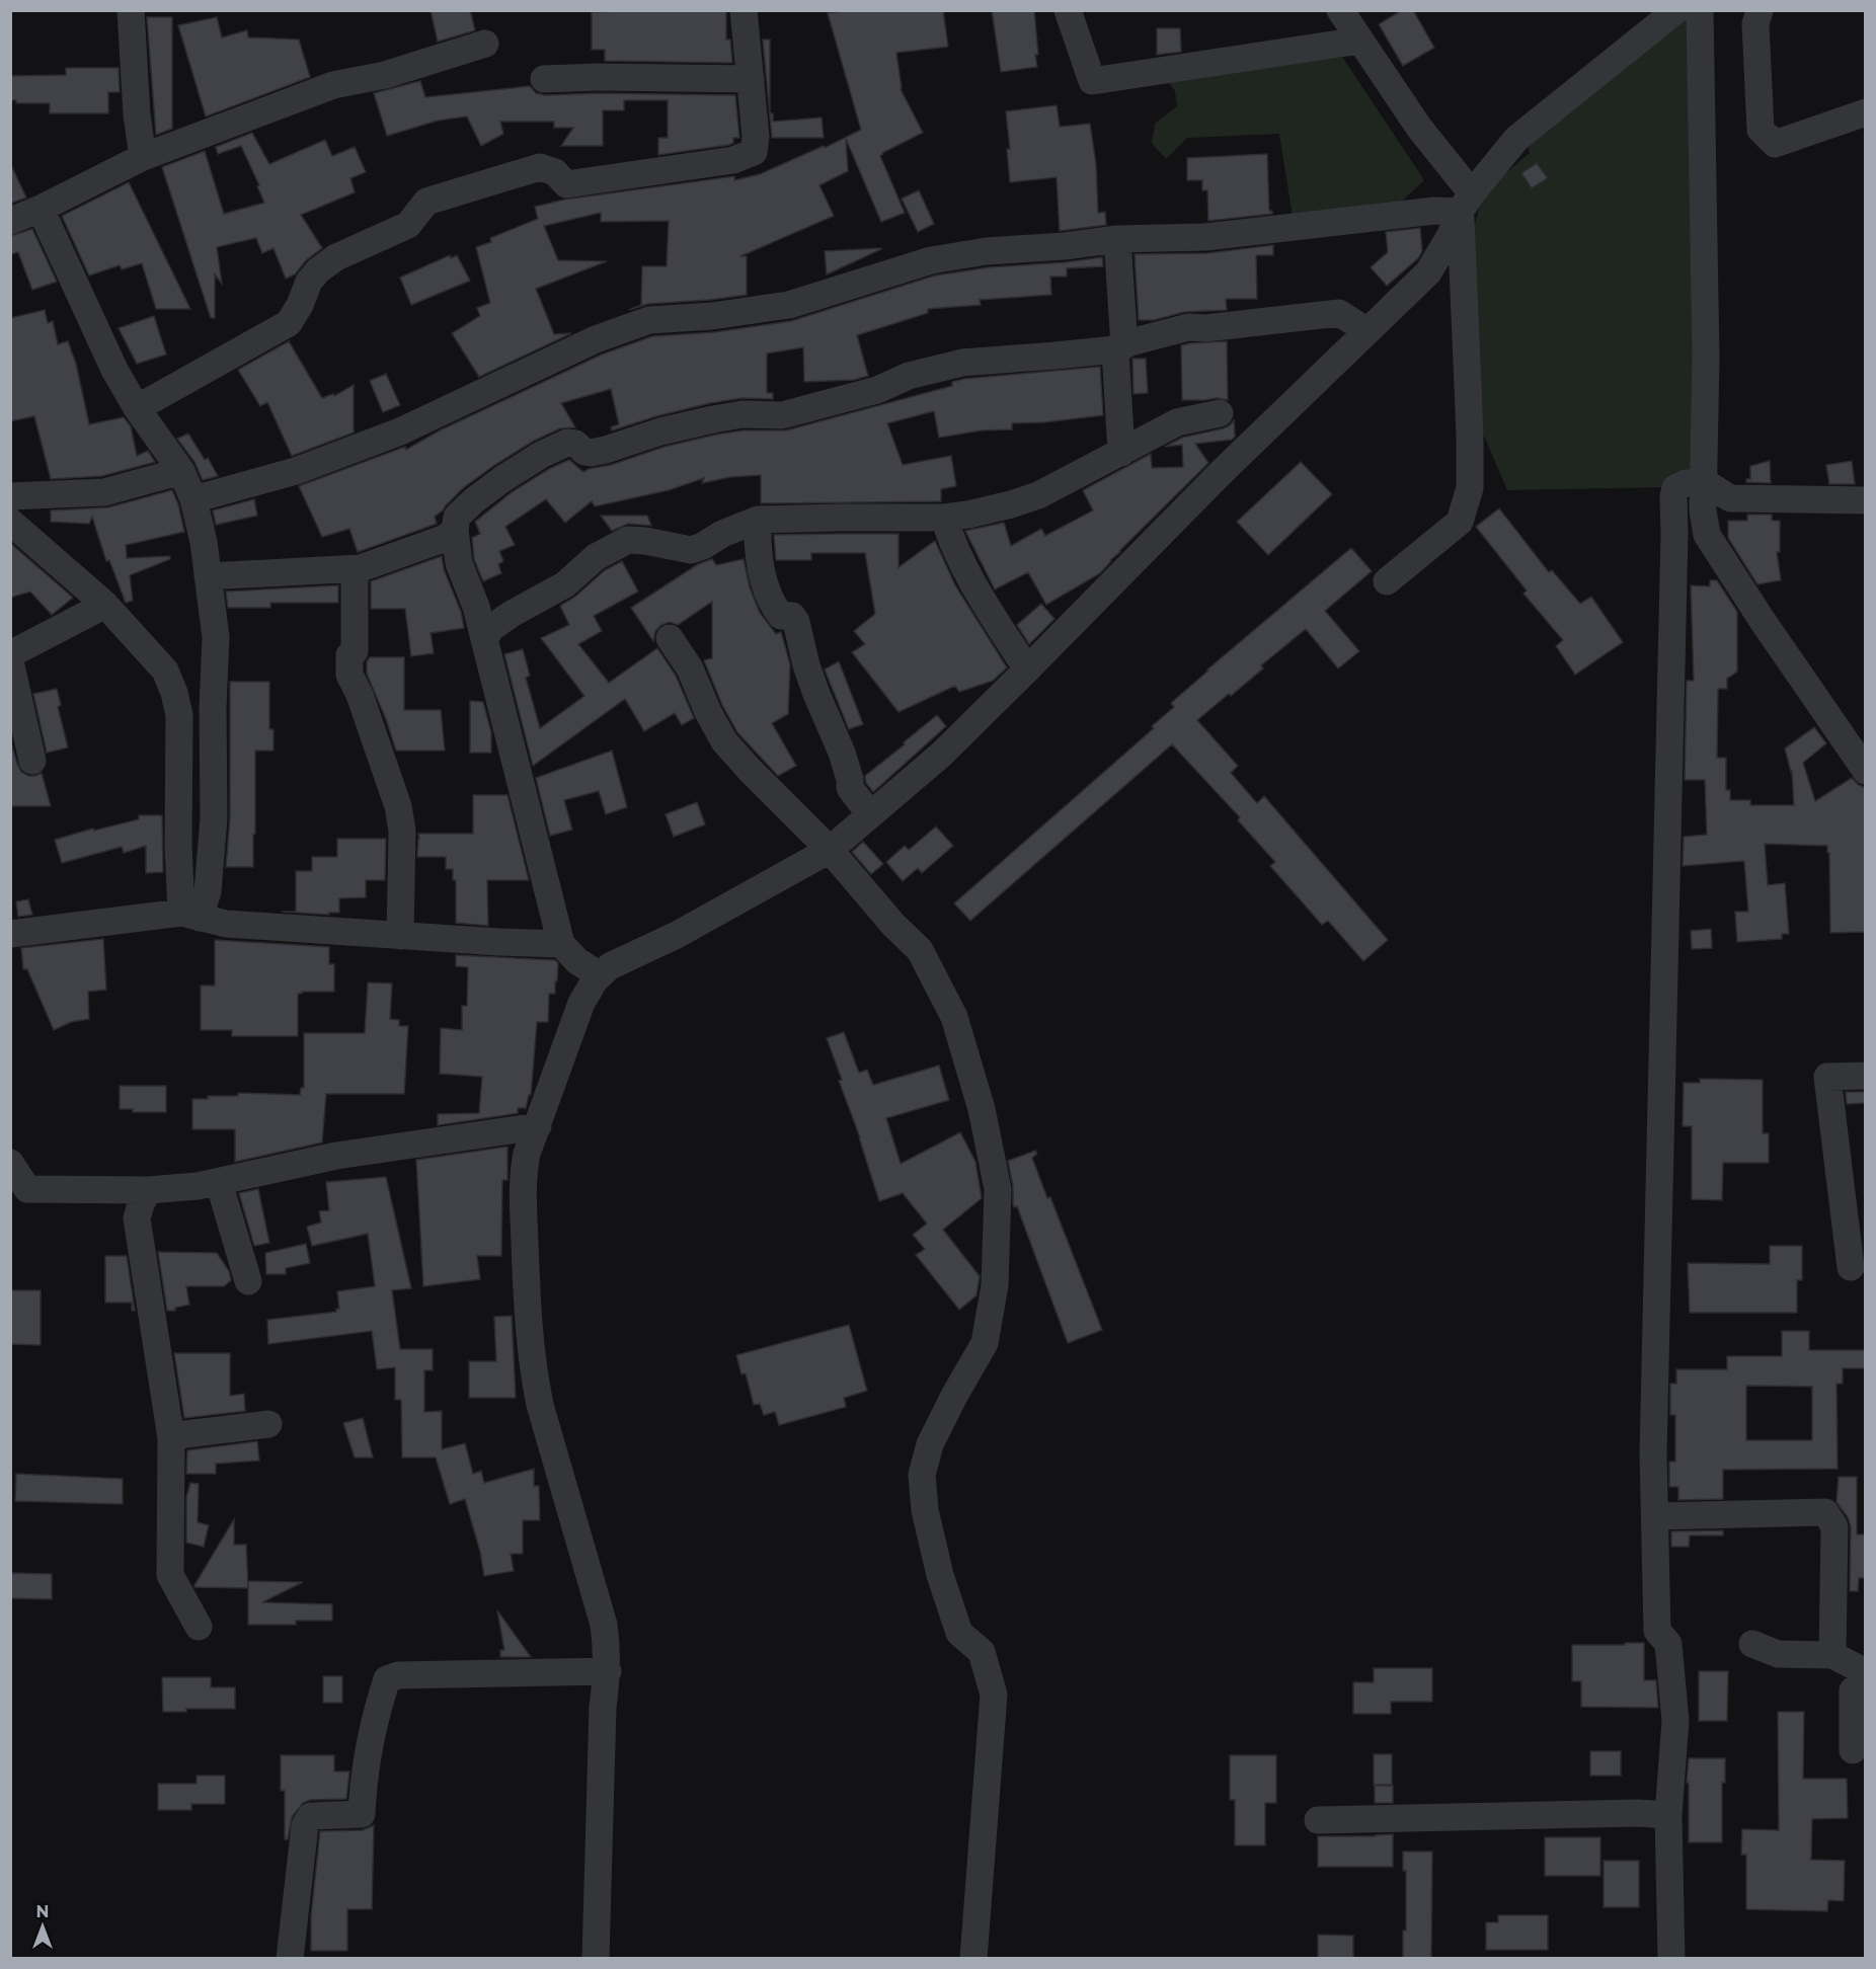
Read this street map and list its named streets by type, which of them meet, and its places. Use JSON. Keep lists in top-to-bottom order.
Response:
{
  "north": "top"
}
